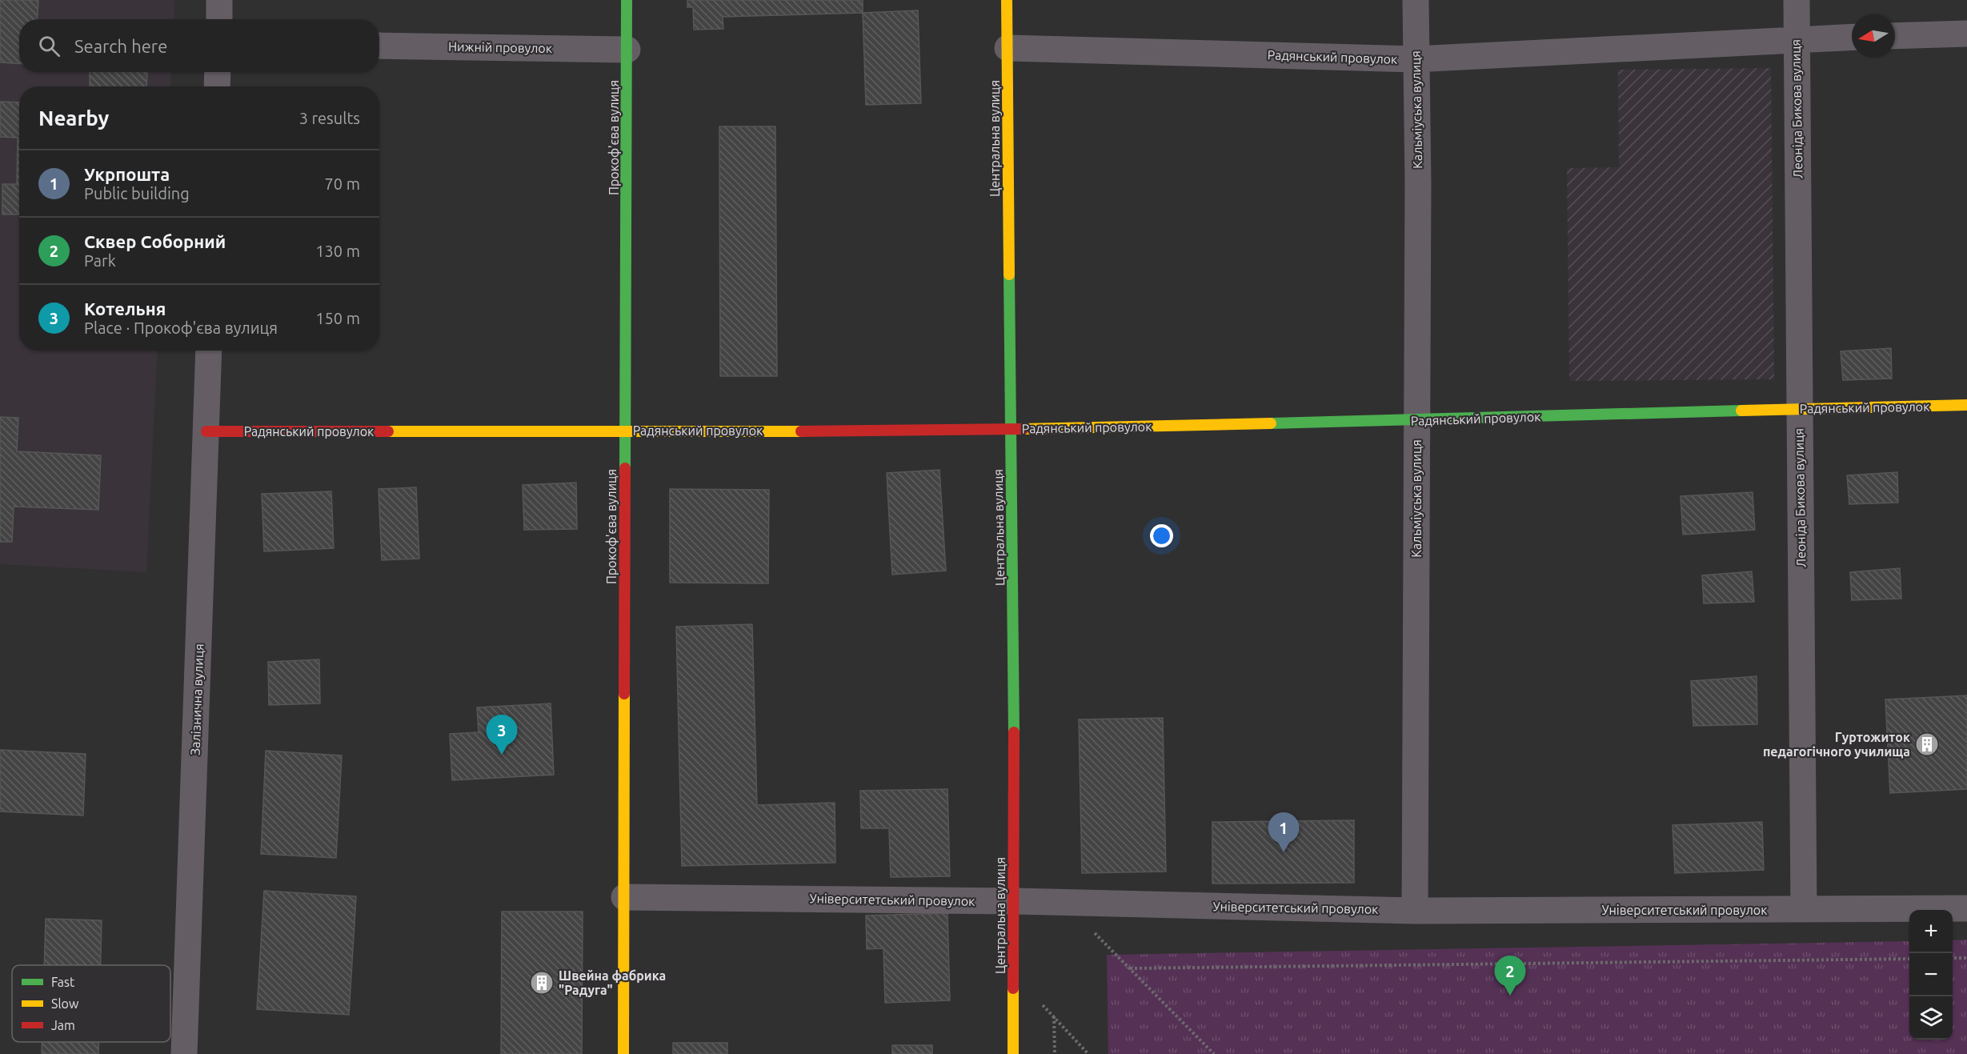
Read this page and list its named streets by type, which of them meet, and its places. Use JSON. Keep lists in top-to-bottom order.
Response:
{
  "streets": {
    "street": [
      "Нижній провулок",
      "Радянський провулок",
      "Леоніда Бикова вулиця",
      "Кальміуська вулиця",
      "Прокоф'єва вулиця",
      "Центральна вулиця",
      "Залізнична вулиця",
      "Університетський провулок"
    ]
  },
  "crossings": [
    ["Нижній провулок", "Прокоф'єва вулиця"],
    ["Радянський провулок", "Леоніда Бикова вулиця"],
    ["Радянський провулок", "Кальміуська вулиця"],
    ["Радянський провулок", "Прокоф'єва вулиця"],
    ["Радянський провулок", "Центральна вулиця"],
    ["Радянський провулок", "Залізнична вулиця"],
    ["Леоніда Бикова вулиця", "Університетський провулок"],
    ["Кальміуська вулиця", "Університетський провулок"],
    ["Прокоф'єва вулиця", "Університетський провулок"],
    ["Центральна вулиця", "Університетський провулок"]
  ],
  "places": {
    "building": ["Гуртожиток педагогічного училища", "Швейна фабрика \"Радуга\""]
  },
  "legend": ["Fast", "Slow", "Jam"],
  "north": "left",
  "page": {
    "search": "Search here",
    "heading": ["Nearby", "3 results"],
    "list": [
      {
        "mark": "1",
        "name": "Укрпошта",
        "note": "Public building",
        "value": "70 m"
      },
      {
        "mark": "2",
        "name": "Сквер Соборний",
        "note": "Park",
        "value": "130 m"
      },
      {
        "mark": "3",
        "name": "Котельня",
        "note": "Place · Прокоф'єва вулиця",
        "value": "150 m"
      }
    ],
    "pins": ["3", "1", "2"],
    "map_buttons": ["+", "−"]
  }
}
